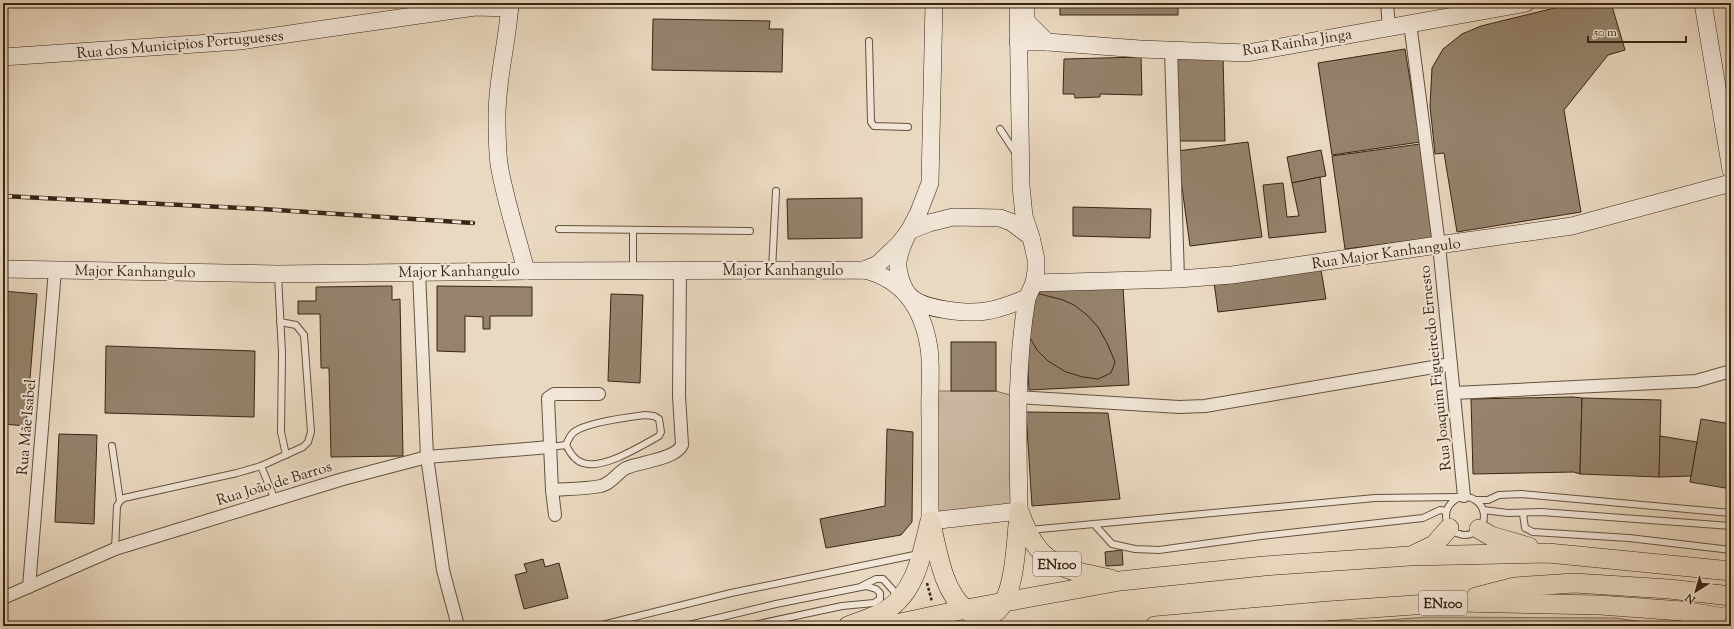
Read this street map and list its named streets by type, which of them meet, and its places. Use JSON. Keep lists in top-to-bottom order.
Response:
{
  "streets": {
    "main road": ["EN100"],
    "street": [
      "Rua Rainha Jinga",
      "Rua dos Municipios Portugueses",
      "Rua Major Kanhangulo",
      "Major Kanhangulo",
      "Rua Joaquim Figueiredo Ernesto",
      "Rua Mãe Isabel",
      "Rua João de Barros"
    ]
  },
  "crossings": [
    ["Rua Rainha Jinga", "Rua Joaquim Figueiredo Ernesto"],
    ["Rua Major Kanhangulo", "Major Kanhangulo"],
    ["Rua Major Kanhangulo", "Rua Joaquim Figueiredo Ernesto"],
    ["Major Kanhangulo", "Rua Mãe Isabel"],
    ["Rua Joaquim Figueiredo Ernesto", "EN100"],
    ["Rua Mãe Isabel", "Rua João de Barros"]
  ],
  "scale_bar": "50 m",
  "north": "bottom left"
}
